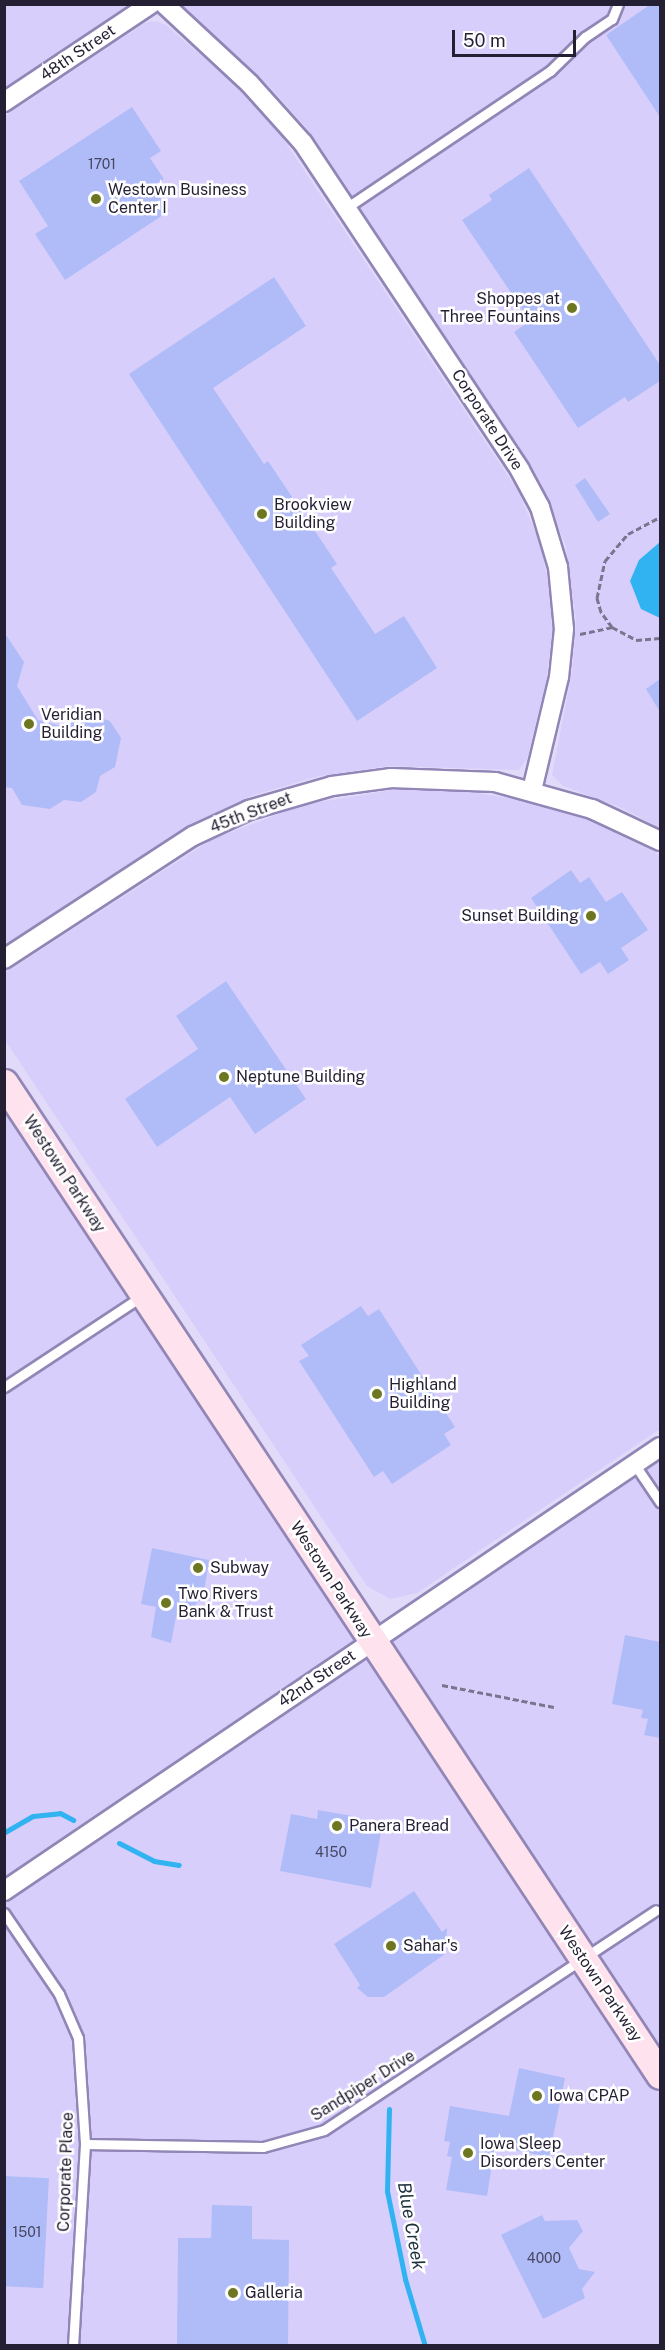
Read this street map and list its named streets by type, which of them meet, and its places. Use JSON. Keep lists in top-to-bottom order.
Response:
{
  "streets": {
    "street": [
      "48th Street",
      "Corporate Drive",
      "45th Street",
      "Westown Parkway",
      "42nd Street"
    ],
    "lane": ["Sandpiper Drive", "Corporate Place"]
  },
  "crossings": [
    ["Corporate Drive", "45th Street"],
    ["Westown Parkway", "42nd Street"],
    ["Westown Parkway", "Sandpiper Drive"],
    ["Sandpiper Drive", "Corporate Place"]
  ],
  "water": ["Blue Creek"],
  "places": [
    "Westown Business Center I",
    "Shoppes at Three Fountains",
    "Brookview Building",
    "Veridian Building",
    "Sunset Building",
    "Neptune Building",
    "Highland Building",
    "Subway",
    "Two Rivers Bank & Trust",
    "Panera Bread",
    "Sahar's",
    "Iowa CPAP",
    "Iowa Sleep Disorders Center",
    "Galleria"
  ],
  "house_numbers": [
    "1701",
    "4150",
    "1501",
    "4000"
  ],
  "scale_bar": "50 m"
}
